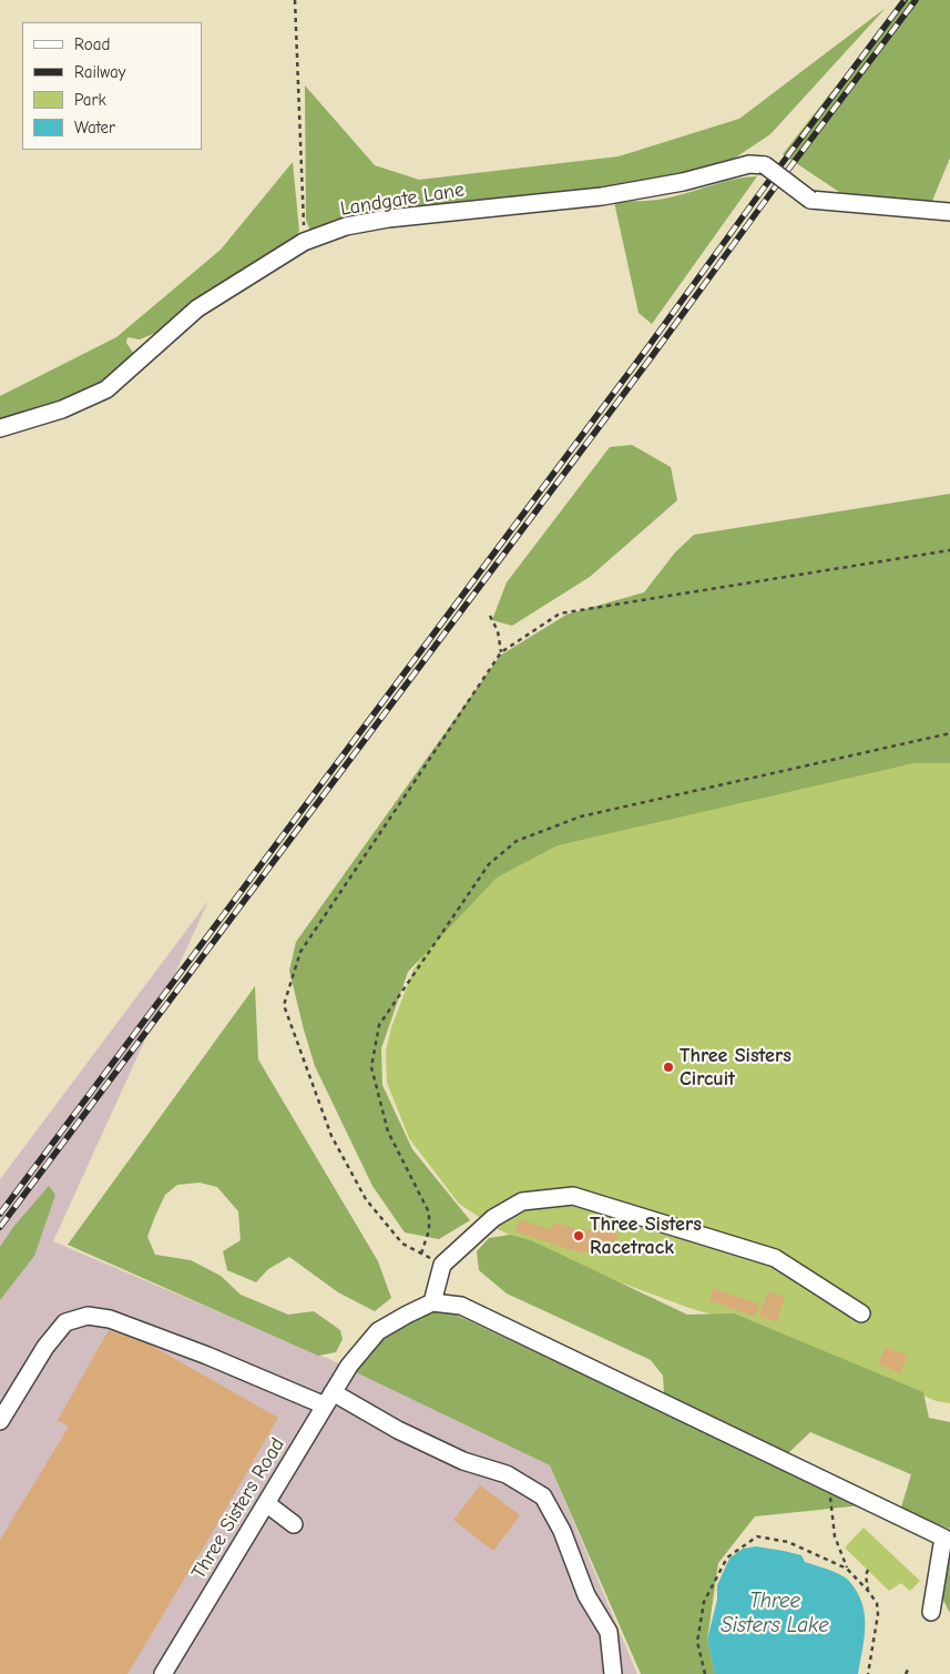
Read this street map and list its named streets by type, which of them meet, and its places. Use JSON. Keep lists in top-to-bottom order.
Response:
{
  "streets": {
    "street": ["Landgate Lane", "Three Sisters Road"]
  },
  "water": ["Three Sisters Lake"],
  "places": ["Three Sisters Circuit", "Three Sisters Racetrack"],
  "legend": [
    "Road",
    "Railway",
    "Park",
    "Water"
  ]
}
